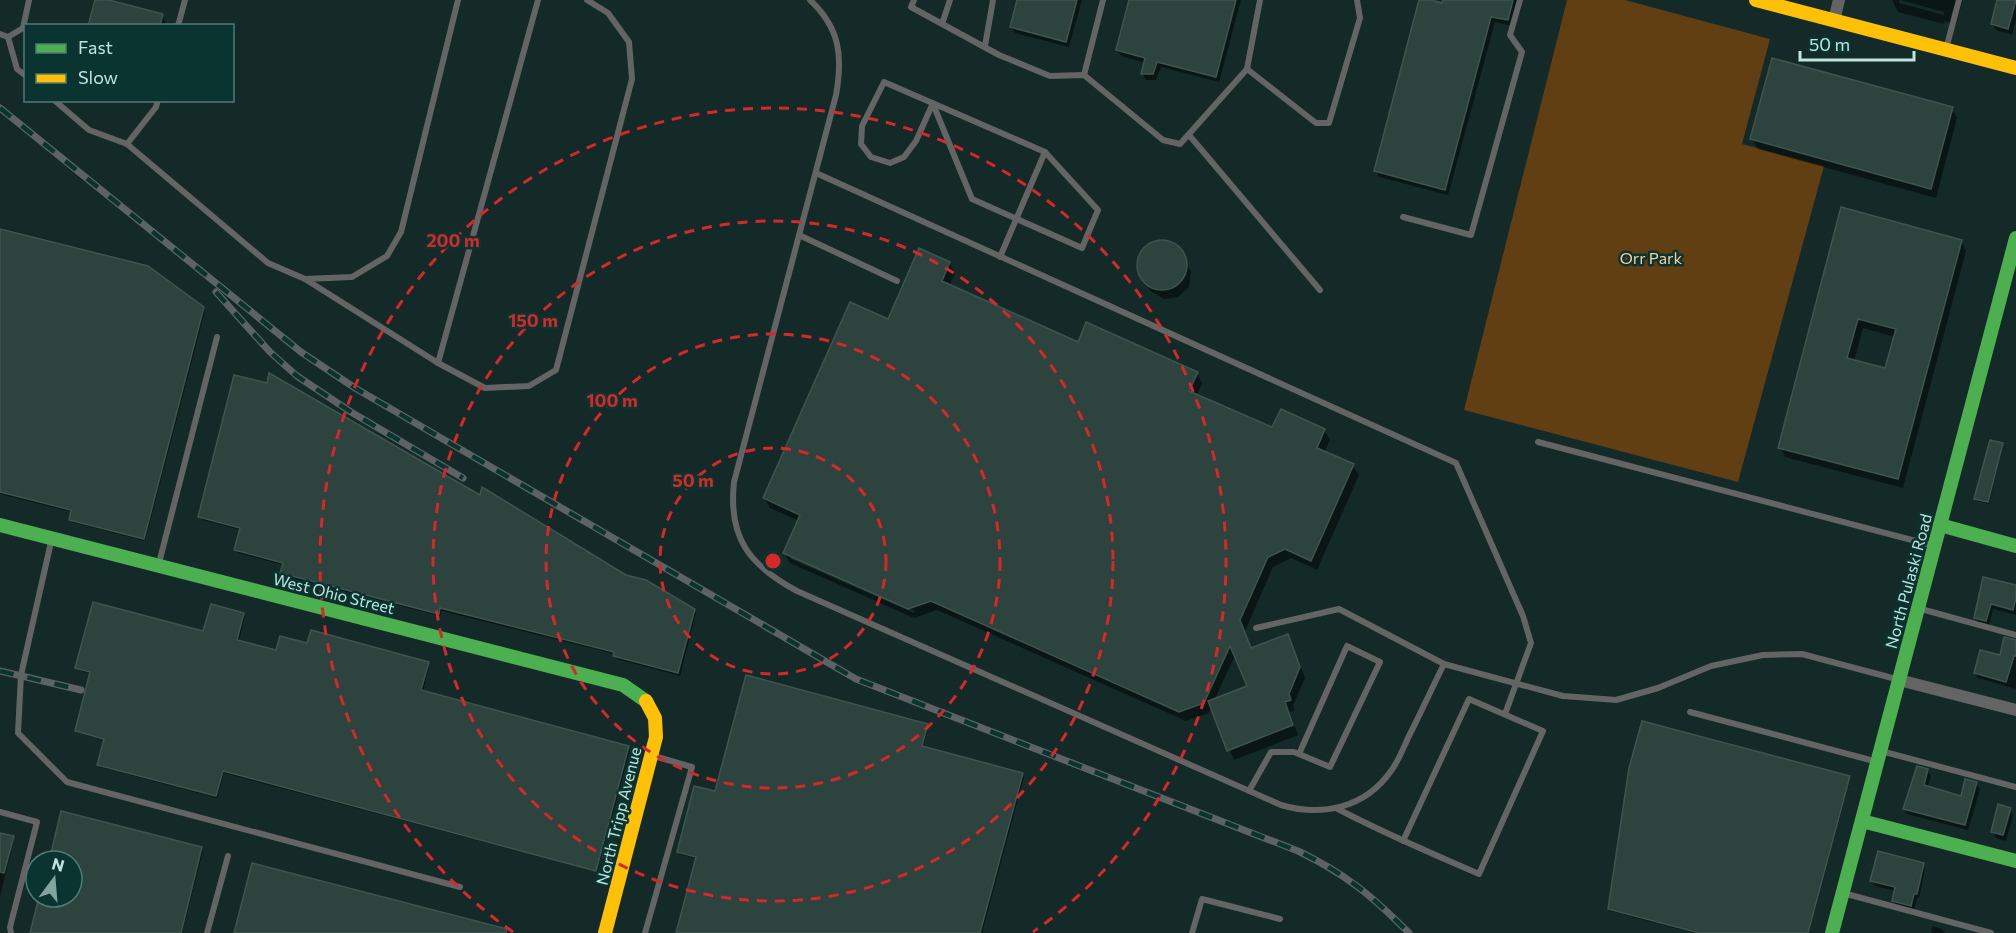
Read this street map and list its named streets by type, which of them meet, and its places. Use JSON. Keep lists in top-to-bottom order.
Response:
{
  "streets": {
    "street": ["North Pulaski Road", "West Ohio Street", "North Tripp Avenue"]
  },
  "crossings": [
    ["West Ohio Street", "North Tripp Avenue"]
  ],
  "parks": ["Orr Park"],
  "legend": ["Fast", "Slow"],
  "scale_bar": "50 m",
  "north": "top",
  "rings": [
    "200 m",
    "150 m",
    "100 m",
    "50 m"
  ]
}
